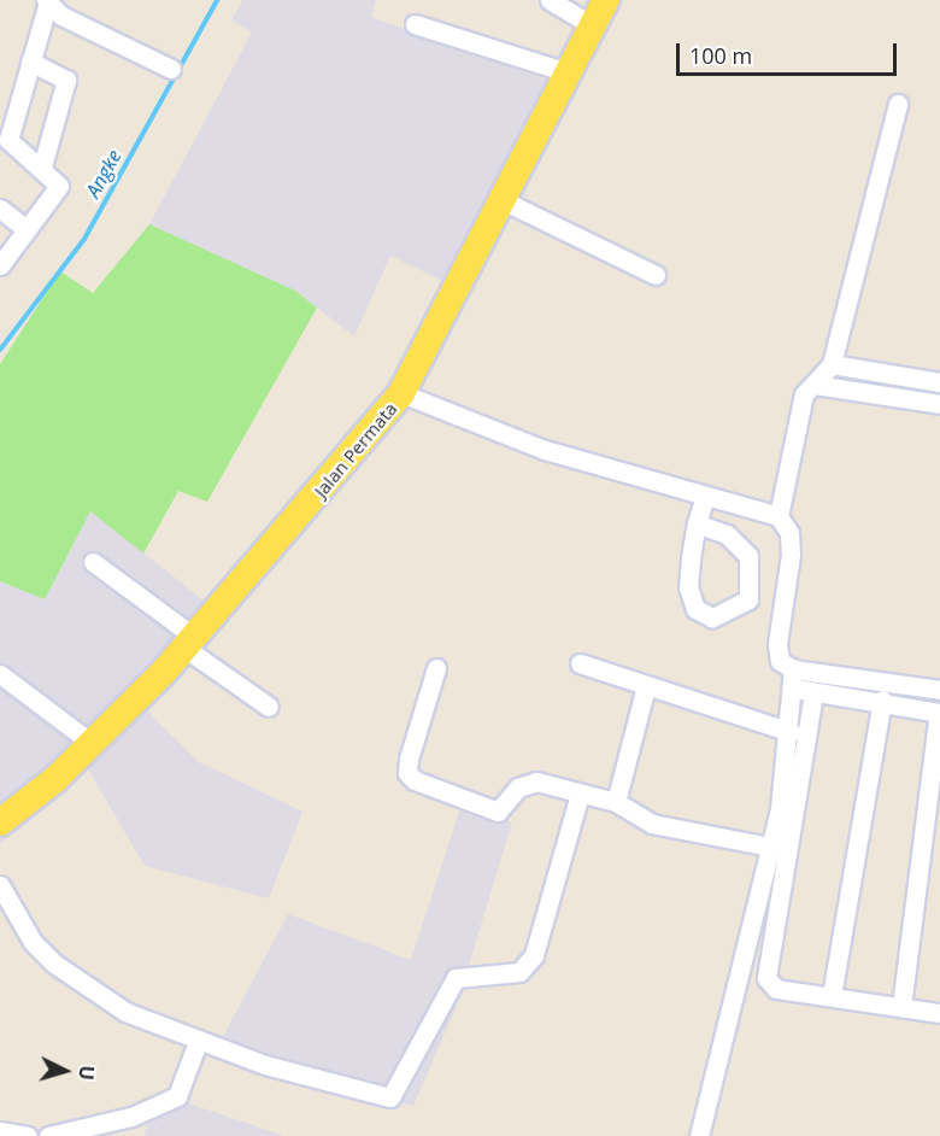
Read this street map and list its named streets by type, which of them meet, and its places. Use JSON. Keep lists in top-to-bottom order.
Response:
{
  "streets": {
    "main road": ["Jalan Permata"]
  },
  "water": ["Angke"],
  "scale_bar": "100 m",
  "north": "right"
}
